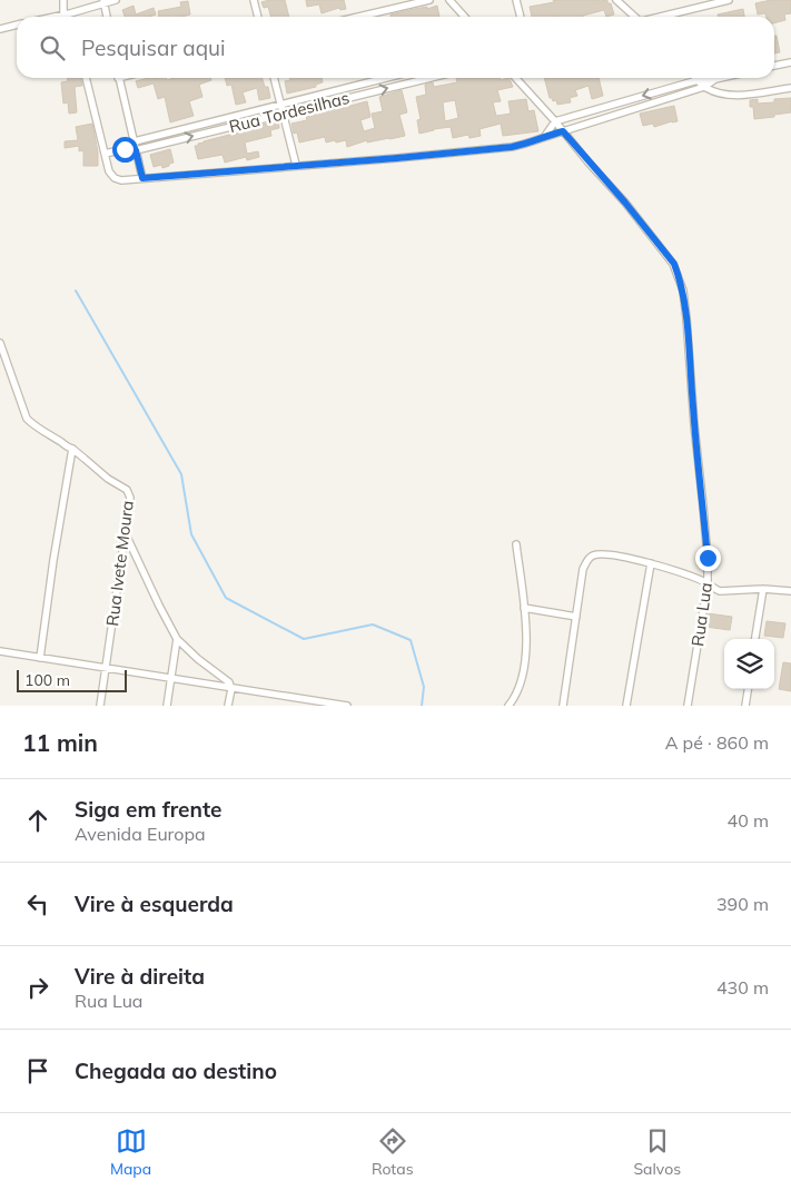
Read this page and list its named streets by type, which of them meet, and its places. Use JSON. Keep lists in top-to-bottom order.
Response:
{
  "streets": {
    "street": ["Rua Tordesilhas", "Rua Ivete Moura", "Rua Lua"]
  },
  "scale_bar": "100 m",
  "page": {
    "search": "Pesquisar aqui",
    "scale": "100 m",
    "heading": ["11 min", "A pé · 860 m"],
    "list": [
      ["Siga em frente", "Avenida Europa", "40 m"],
      ["Vire à esquerda", "390 m"],
      ["Vire à direita", "Rua Lua", "430 m"],
      "Chegada ao destino"
    ],
    "nav": ["Mapa", "Rotas", "Salvos"]
  }
}
